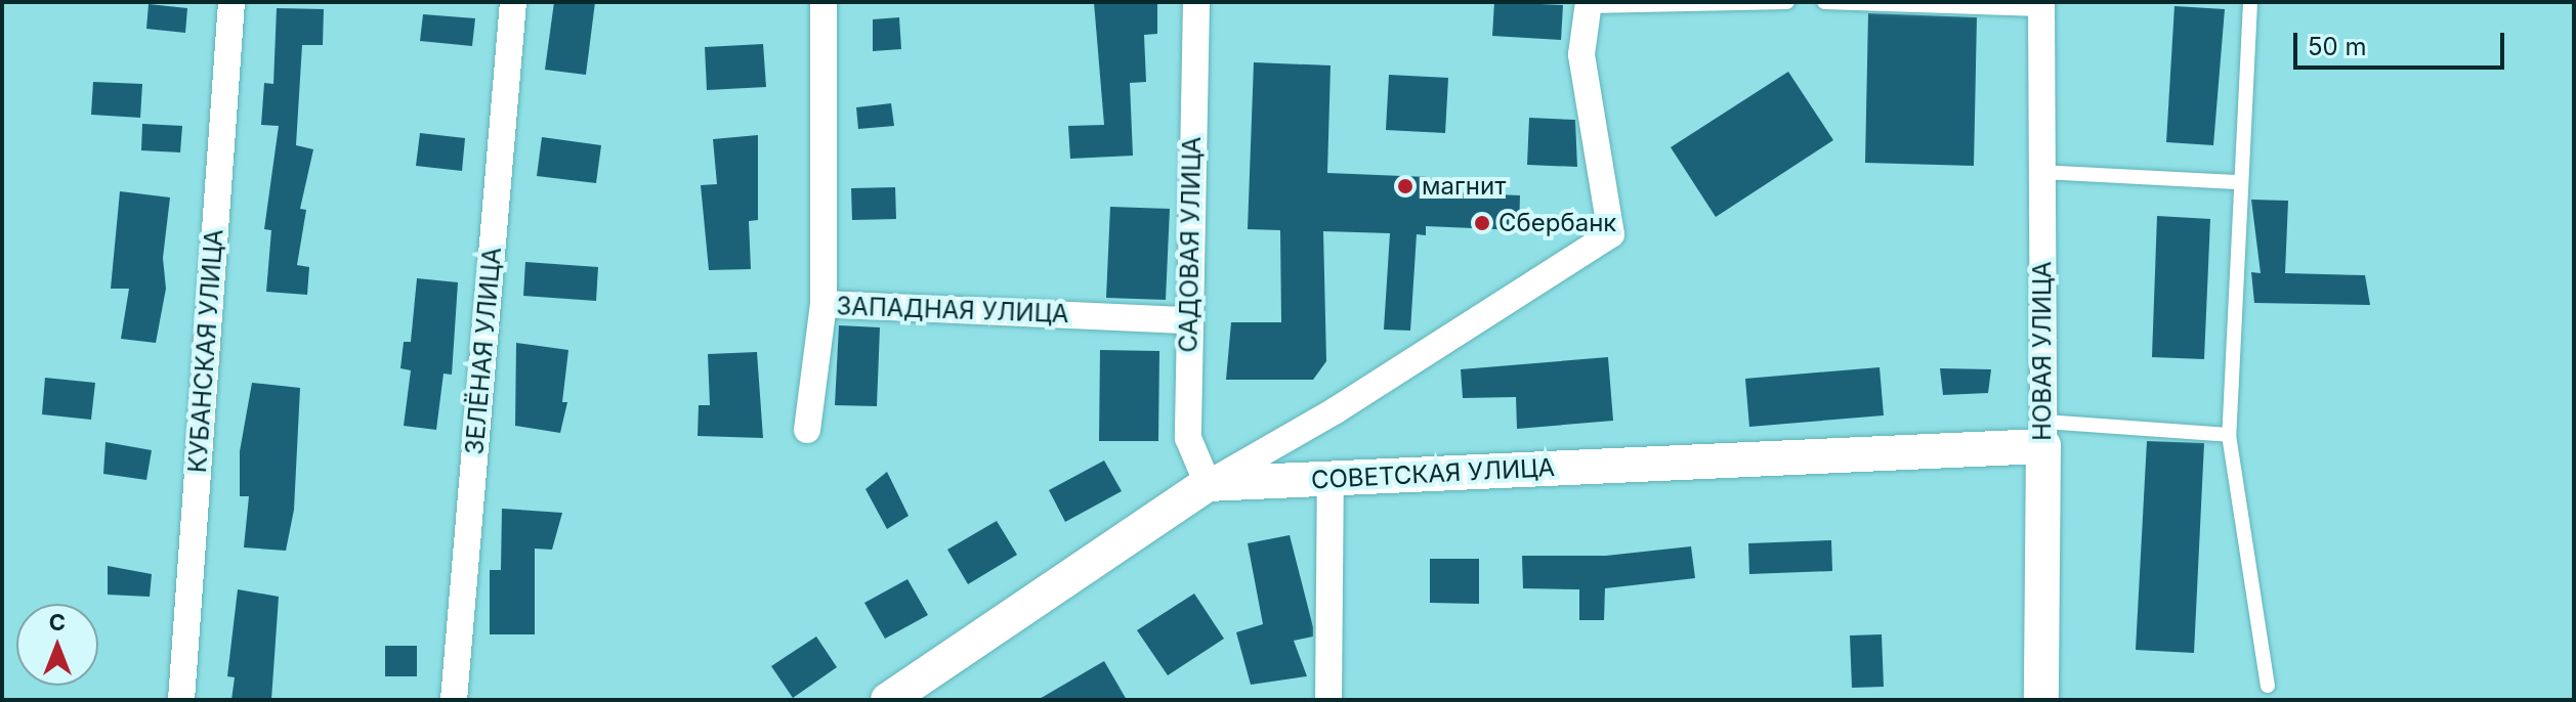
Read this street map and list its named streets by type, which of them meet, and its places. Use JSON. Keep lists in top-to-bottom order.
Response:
{
  "streets": {
    "street": [
      "САДОВАЯ УЛИЦА",
      "ЗАПАДНАЯ УЛИЦА",
      "КУБАНСКАЯ УЛИЦА",
      "ЗЕЛЁНАЯ УЛИЦА",
      "НОВАЯ УЛИЦА",
      "СОВЕТСКАЯ УЛИЦА"
    ]
  },
  "crossings": [
    ["САДОВАЯ УЛИЦА", "ЗАПАДНАЯ УЛИЦА"],
    ["САДОВАЯ УЛИЦА", "СОВЕТСКАЯ УЛИЦА"],
    ["НОВАЯ УЛИЦА", "СОВЕТСКАЯ УЛИЦА"]
  ],
  "places": ["магнит", "Сбербанк"],
  "scale_bar": "50 m",
  "north": "top"
}
